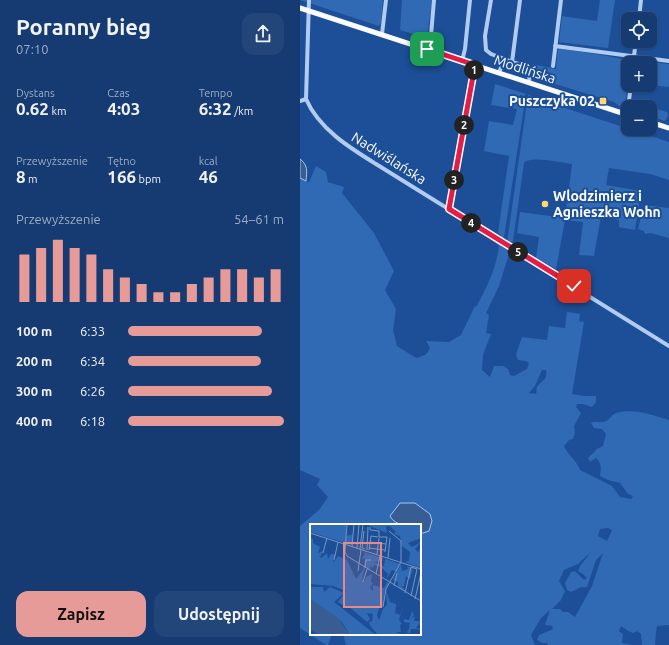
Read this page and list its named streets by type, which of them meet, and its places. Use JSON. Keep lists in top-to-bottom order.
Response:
{
  "streets": {
    "main road": ["Modlińska"],
    "street": ["Nadwiślańska"]
  },
  "places": {
    "transit": ["Puszczyka 02"],
    "other": ["Wlodzimierz i Agnieszka Wohn"]
  },
  "page": {
    "heading": ["Poranny bieg", "07:10"],
    "map_buttons": ["+", "−"],
    "pins": [
      "1",
      "2",
      "3",
      "4",
      "5"
    ],
    "stats": [
      ["Dystans", "0.62 km"],
      ["Czas", "4:03"],
      ["Tempo", "6:32 /km"],
      ["Przewyższenie", "8 m"],
      ["Tętno", "166 bpm"],
      ["kcal", "46"]
    ],
    "chart": ["Przewyższenie", "54–61 m"],
    "list": [
      {
        "name": "100 m",
        "note": "6:33"
      },
      {
        "name": "200 m",
        "note": "6:34"
      },
      {
        "name": "300 m",
        "note": "6:26"
      },
      {
        "name": "400 m",
        "note": "6:18"
      }
    ],
    "buttons": ["Zapisz", "Udostępnij"]
  }
}
